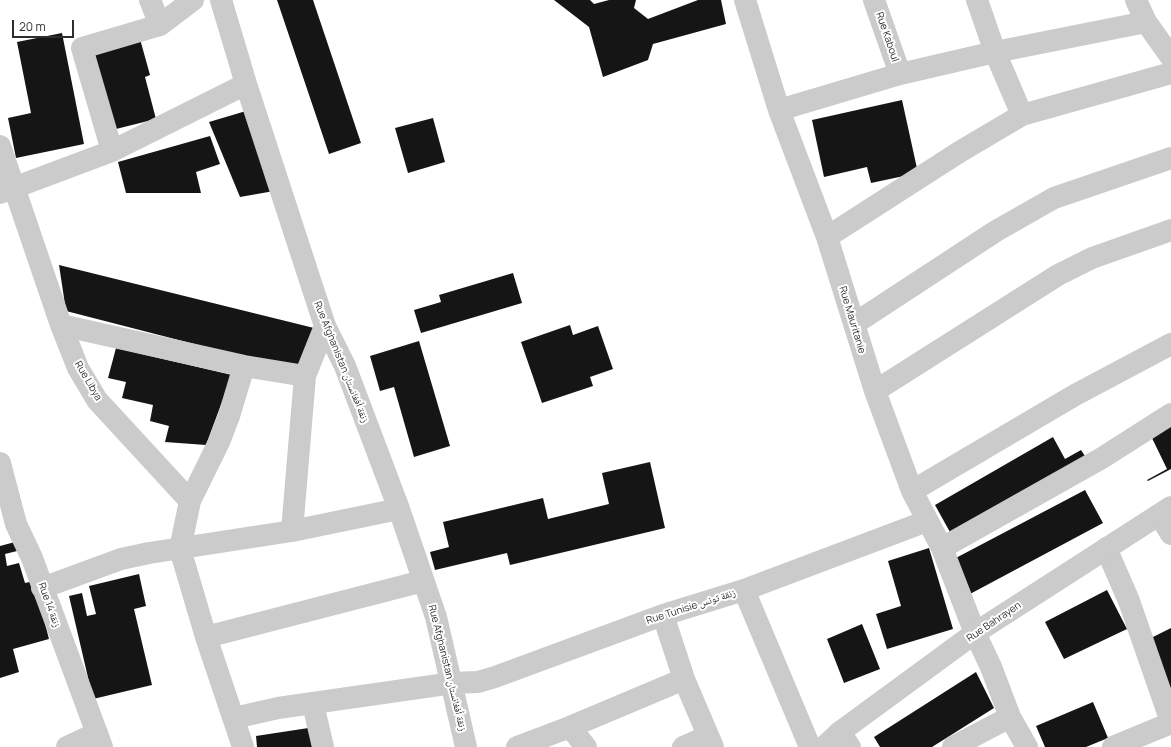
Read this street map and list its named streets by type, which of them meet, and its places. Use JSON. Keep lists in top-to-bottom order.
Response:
{
  "streets": {
    "street": [
      "Rue Kaboul",
      "Rue Mauritanie",
      "Rue Afghanistan زنقة أفغانستان",
      "Rue Libya",
      "Rue 14 زنقة",
      "Rue Tunisie زنقة تونس",
      "Rue Bahrayen"
    ]
  },
  "crossings": [
    ["Rue Mauritanie", "Rue Tunisie زنقة تونس"],
    ["Rue Mauritanie", "Rue Bahrayen"],
    ["Rue Afghanistan زنقة أفغانستان", "Rue Tunisie زنقة تونس"]
  ],
  "scale_bar": "20 m"
}
